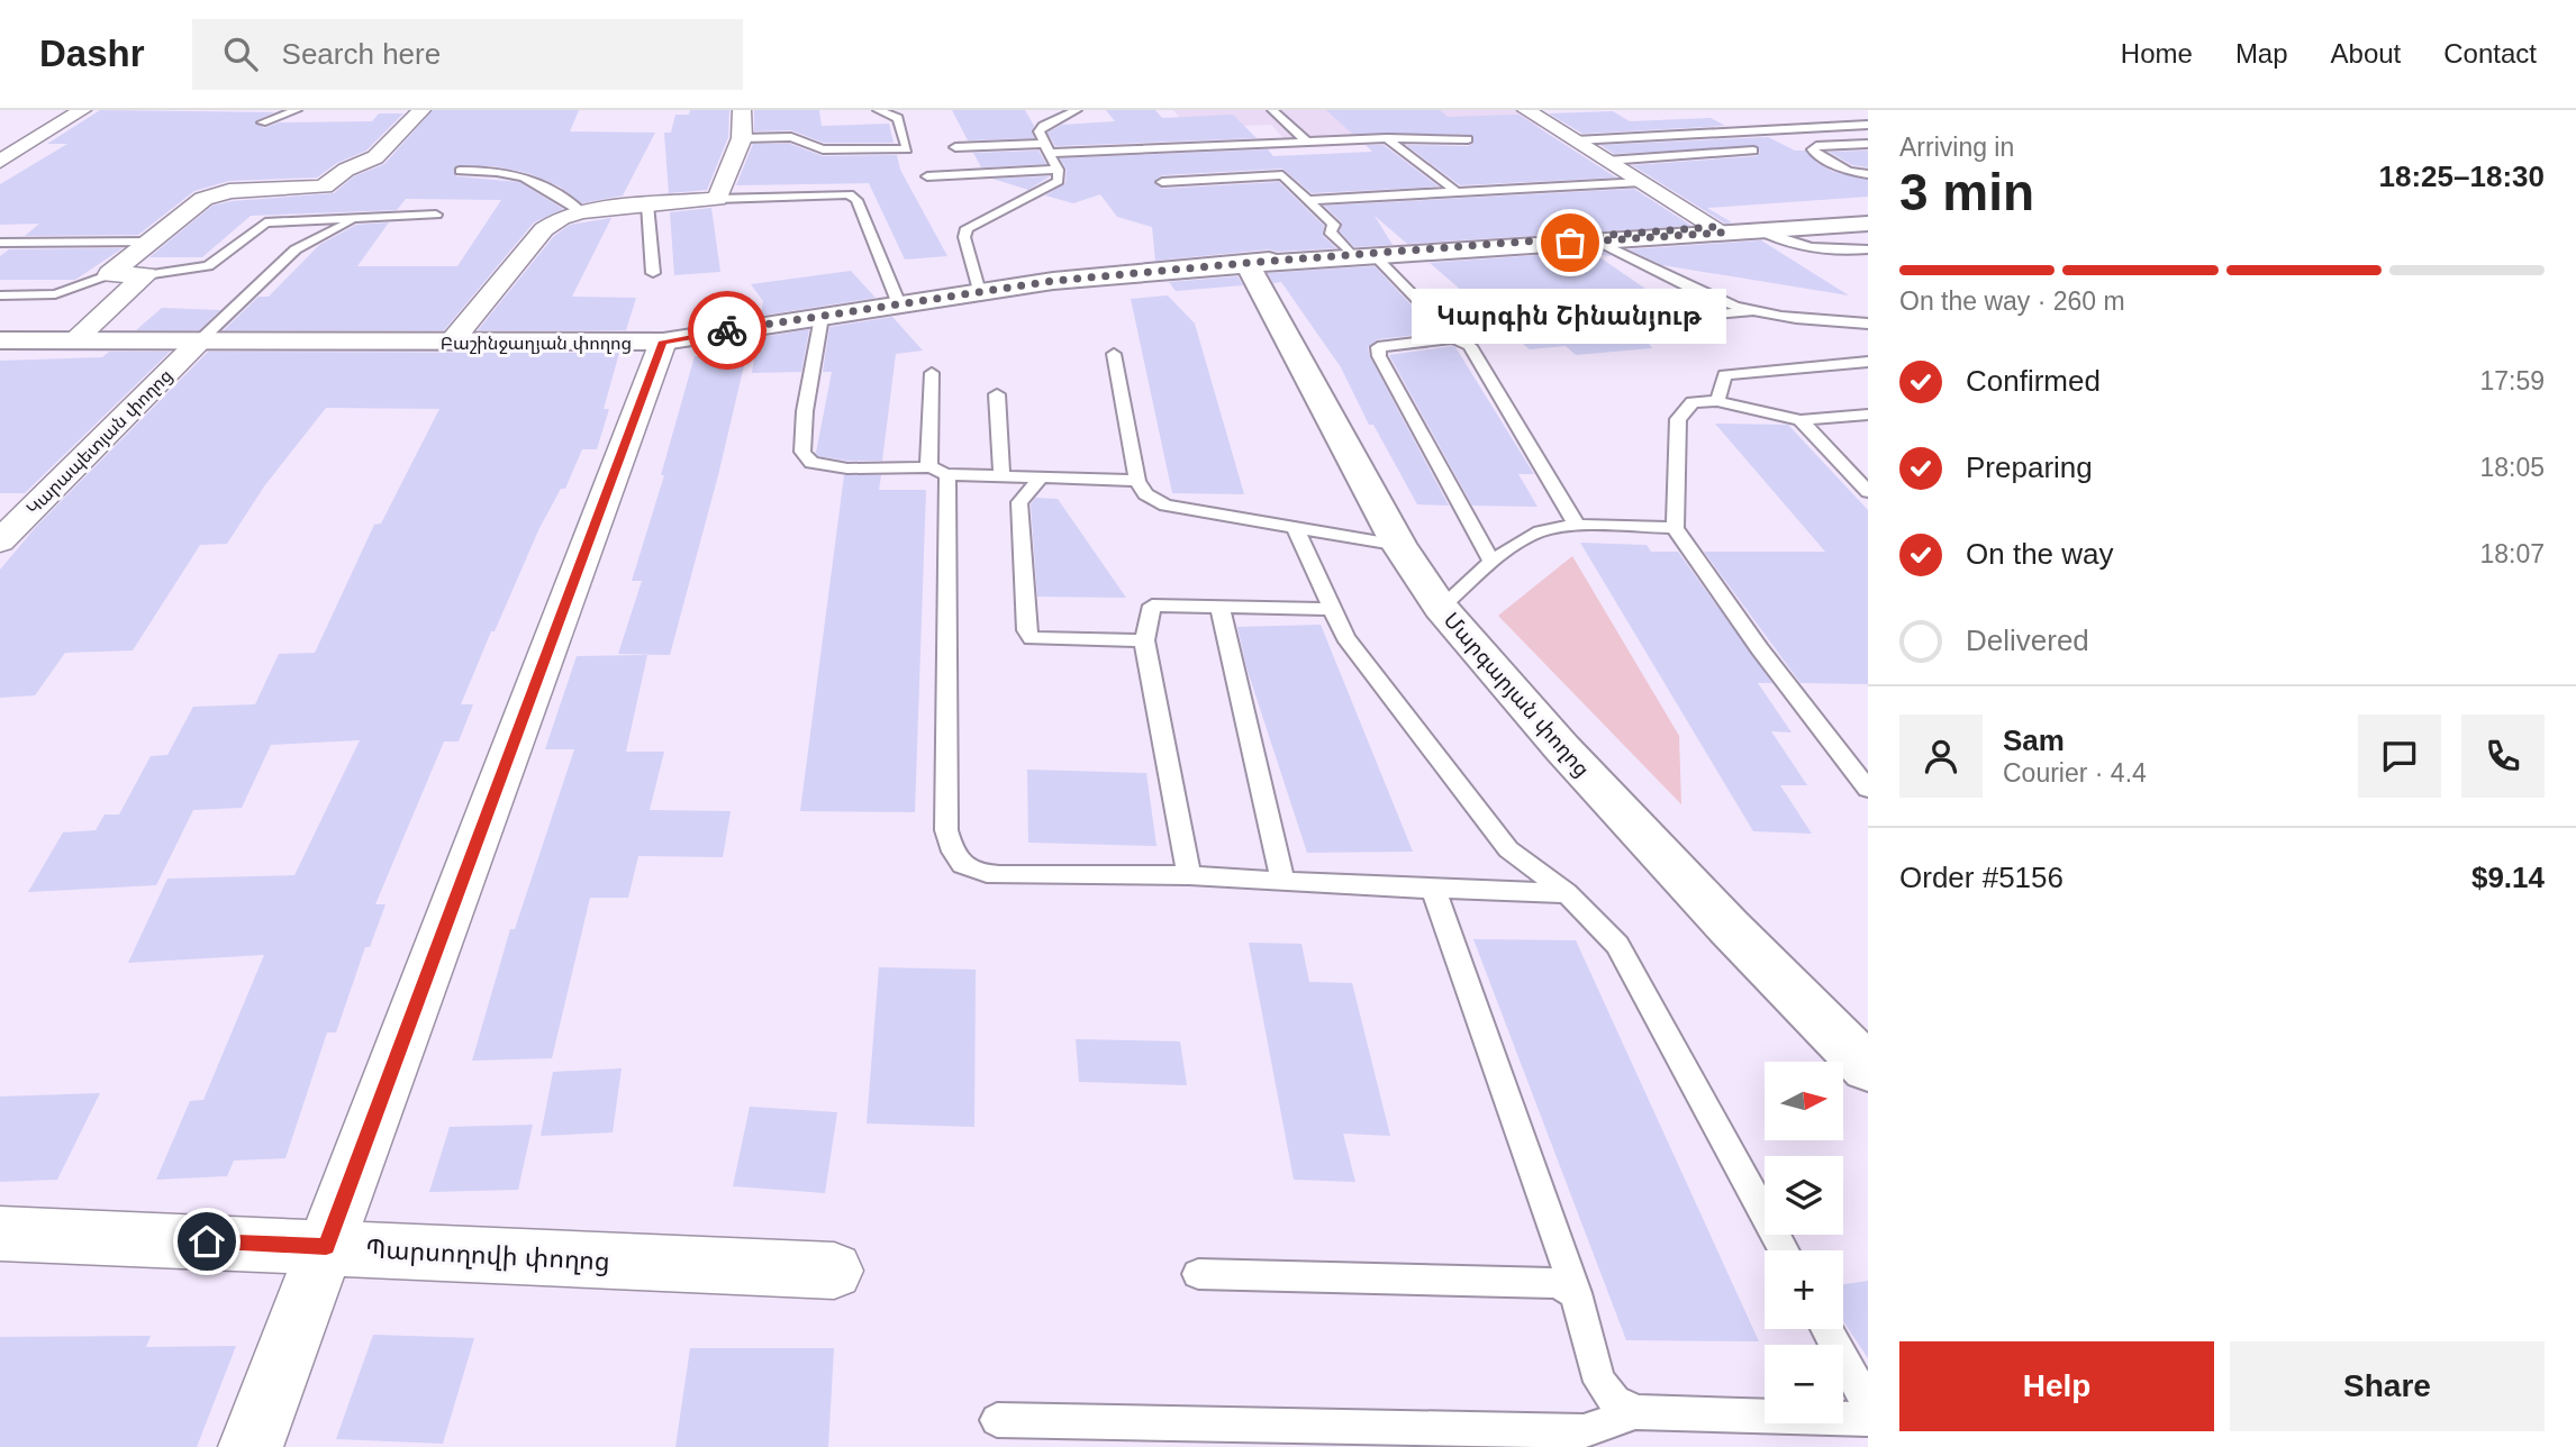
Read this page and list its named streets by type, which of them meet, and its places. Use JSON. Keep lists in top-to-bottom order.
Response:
{
  "streets": {
    "main road": ["Բաշինջաղյան փողոց", "Մարգարյան փողոց"],
    "street": ["Կարապետյան փողոց", "Պարսողովի փողոց"]
  },
  "crossings": [
    ["Բաշինջաղյան փողոց", "Կարապետյան փողոց"],
    ["Բաշինջաղյան փողոց", "Մարգարյան փողոց"]
  ],
  "places": ["Կարգին Շինանյութ"],
  "north": "right",
  "page": {
    "header": "Dashr",
    "search": "Search here",
    "nav": [
      "Home",
      "Map",
      "About",
      "Contact"
    ],
    "heading": ["3 min", "Arriving in", "18:25–18:30"],
    "panel": [
      "Sam",
      "Courier · 4.4",
      "Order #5156",
      "$9.14"
    ],
    "bar": "On the way · 260 m",
    "bubble": "Կարգին Շինանյութ",
    "list": [
      ["Confirmed", "17:59"],
      ["Preparing", "18:05"],
      ["On the way", "18:07"],
      "Delivered"
    ],
    "map_buttons": ["+", "−"],
    "buttons": ["Help", "Share"]
  }
}
